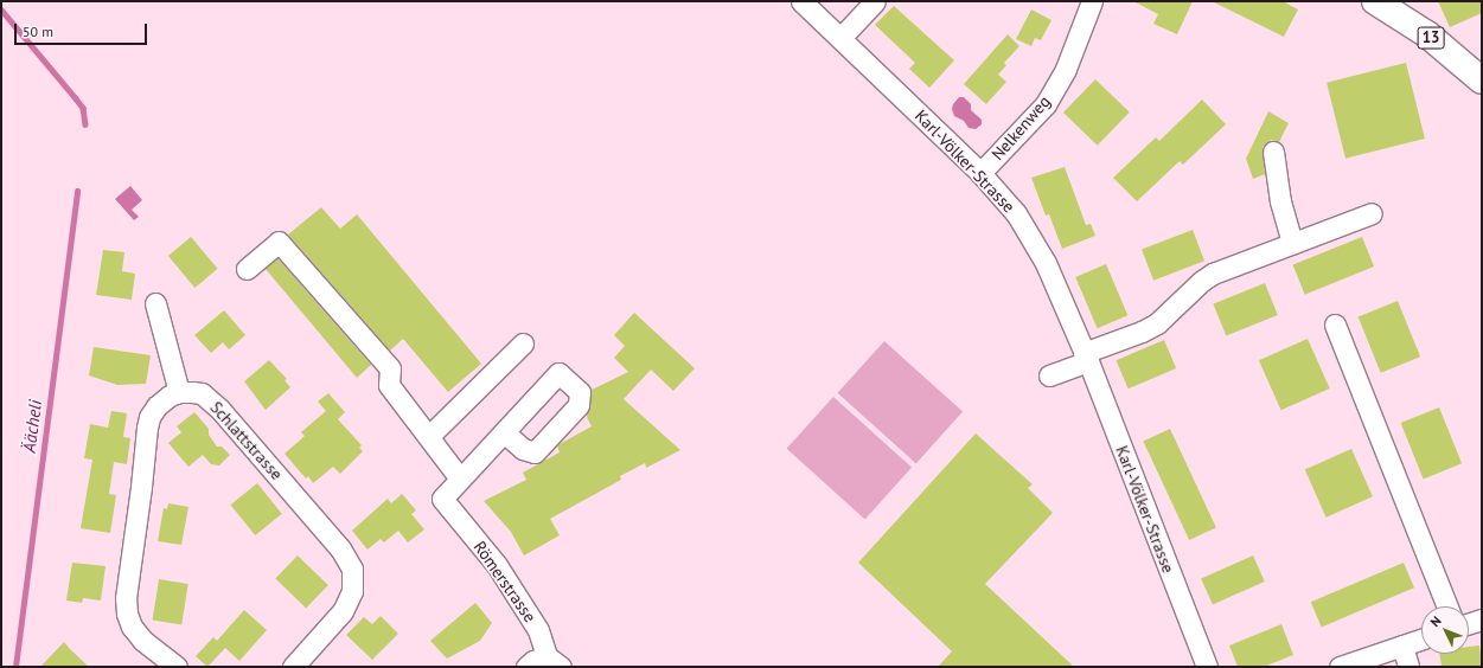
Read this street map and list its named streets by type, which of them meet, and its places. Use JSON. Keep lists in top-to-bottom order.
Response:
{
  "streets": {
    "main road": ["13"],
    "street": [
      "Nelkenweg",
      "Karl-Völker-Strasse",
      "Schlattstrasse",
      "Römerstrasse"
    ]
  },
  "crossings": [
    ["Nelkenweg", "Karl-Völker-Strasse"]
  ],
  "water": ["Äächeli"],
  "scale_bar": "50 m",
  "north": "top left"
}
